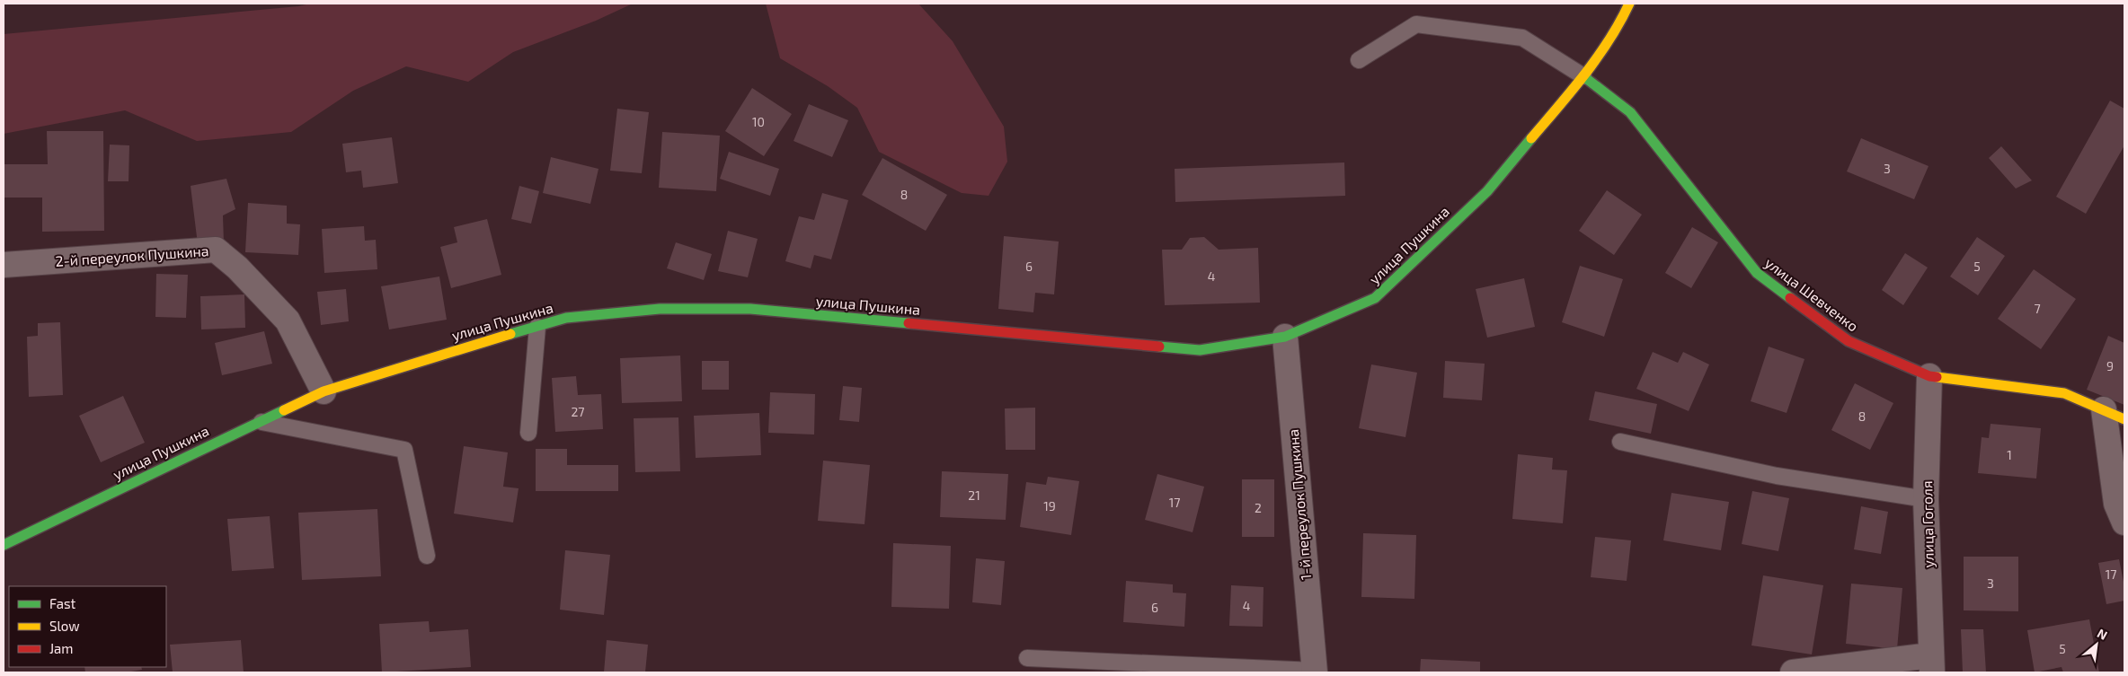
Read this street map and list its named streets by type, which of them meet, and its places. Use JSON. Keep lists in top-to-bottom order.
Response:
{
  "streets": {
    "street": [
      "улица Пушкина",
      "2-й переулок Пушкина",
      "улица Шевченко",
      "1-й переулок Пушкина",
      "улица Гоголя"
    ]
  },
  "crossings": [
    ["улица Пушкина", "2-й переулок Пушкина"],
    ["улица Пушкина", "улица Шевченко"],
    ["улица Пушкина", "1-й переулок Пушкина"],
    ["улица Шевченко", "улица Гоголя"]
  ],
  "house_numbers": [
    "10",
    "3",
    "8",
    "6",
    "5",
    "4",
    "7",
    "9",
    "27",
    "8",
    "1",
    "21",
    "17",
    "19",
    "2",
    "17",
    "3",
    "4",
    "6",
    "5"
  ],
  "legend": ["Fast", "Slow", "Jam"],
  "north": "top right"
}
